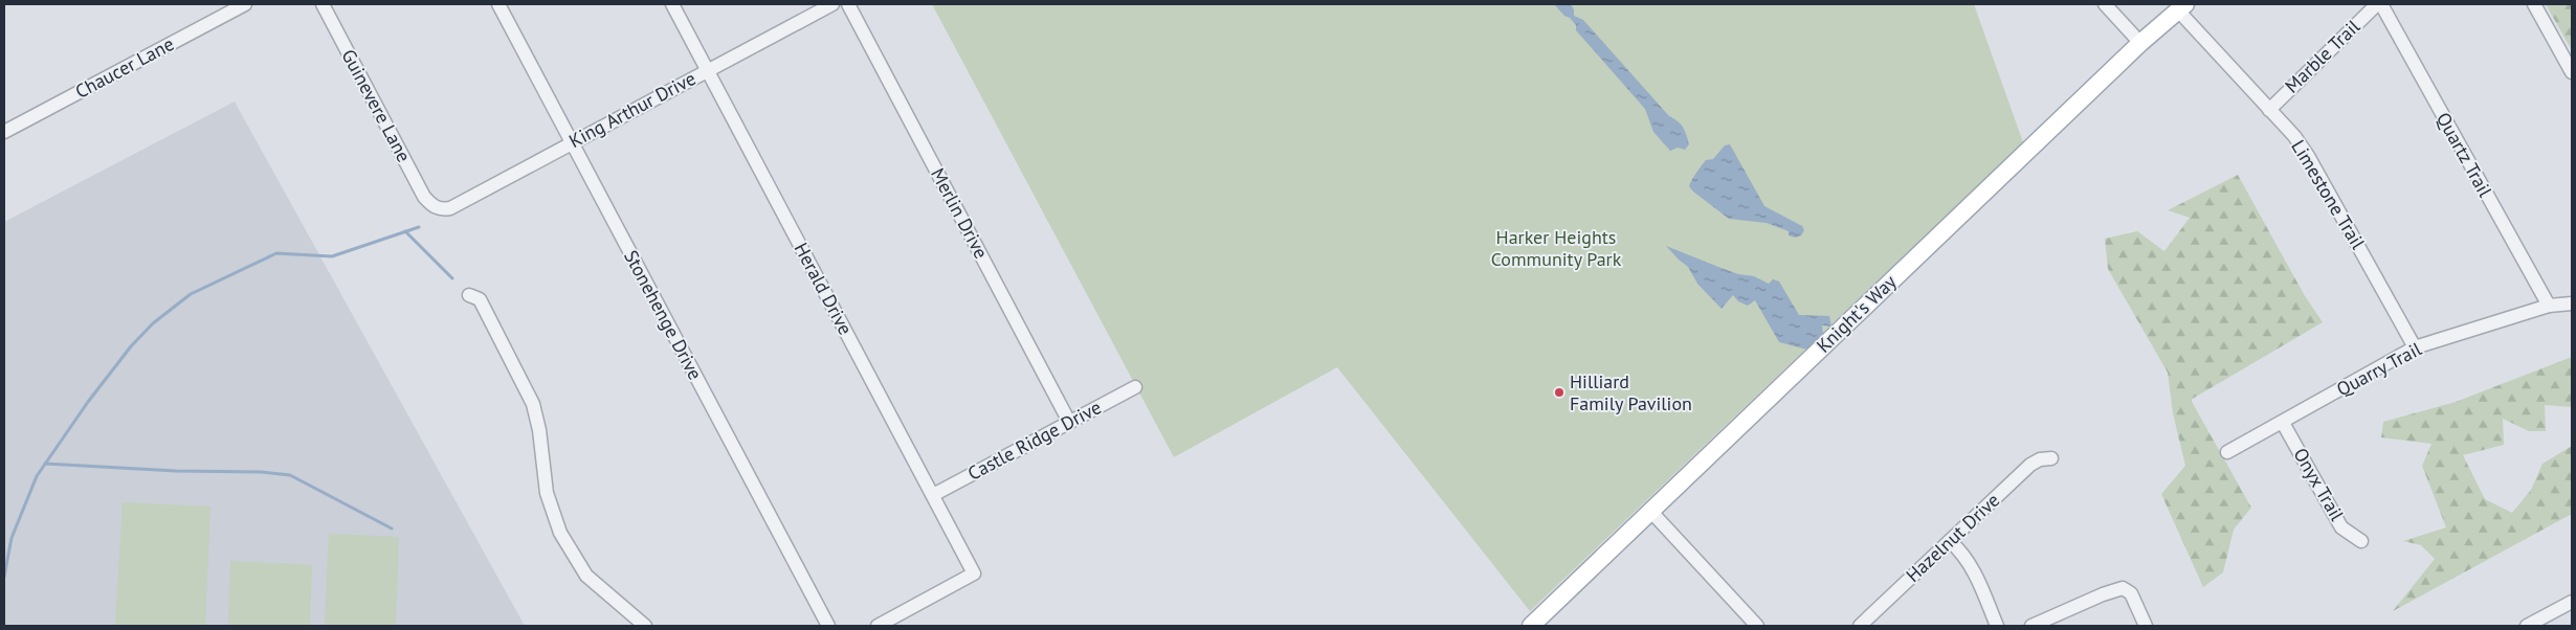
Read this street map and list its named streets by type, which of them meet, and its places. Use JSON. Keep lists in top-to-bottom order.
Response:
{
  "streets": {
    "main road": ["Knight's Way"],
    "street": [
      "Marble Trail",
      "Chaucer Lane",
      "Guinevere Lane",
      "King Arthur Drive",
      "Quartz Trail",
      "Limestone Trail",
      "Merlin Drive",
      "Herald Drive",
      "Stonehenge Drive",
      "Quarry Trail",
      "Castle Ridge Drive",
      "Onyx Trail",
      "Hazelnut Drive"
    ]
  },
  "crossings": [
    ["Marble Trail", "Quartz Trail"],
    ["Marble Trail", "Limestone Trail"],
    ["Guinevere Lane", "King Arthur Drive"],
    ["King Arthur Drive", "Herald Drive"],
    ["King Arthur Drive", "Stonehenge Drive"],
    ["Quartz Trail", "Quarry Trail"],
    ["Limestone Trail", "Knight's Way"],
    ["Limestone Trail", "Quarry Trail"],
    ["Merlin Drive", "Castle Ridge Drive"],
    ["Herald Drive", "Castle Ridge Drive"],
    ["Quarry Trail", "Onyx Trail"]
  ],
  "parks": ["Harker Heights Community Park"],
  "places": ["Hilliard Family Pavilion"]
}
